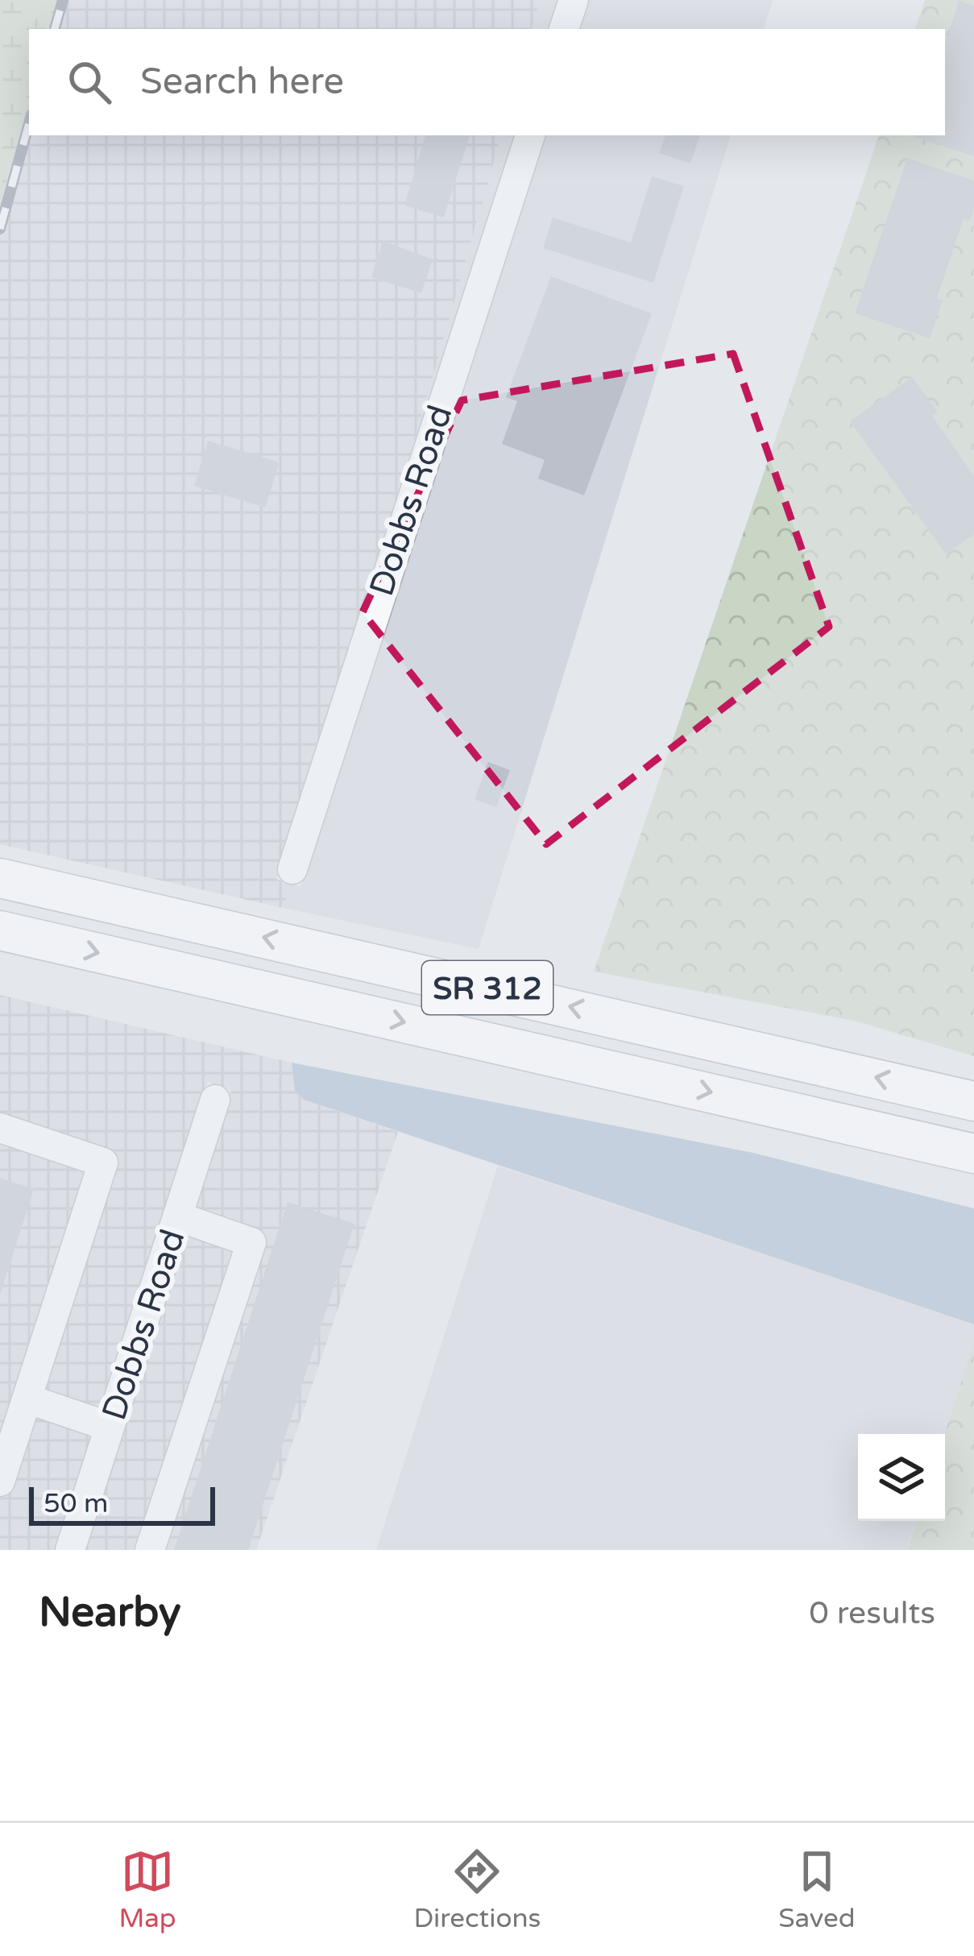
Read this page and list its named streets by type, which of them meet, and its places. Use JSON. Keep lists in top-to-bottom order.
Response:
{
  "streets": {
    "main road": ["SR 312"],
    "street": ["Dobbs Road"]
  },
  "scale_bar": "50 m",
  "page": {
    "search": "Search here",
    "scale": "50 m",
    "heading": ["Nearby", "0 results"],
    "nav": ["Map", "Directions", "Saved"]
  }
}
